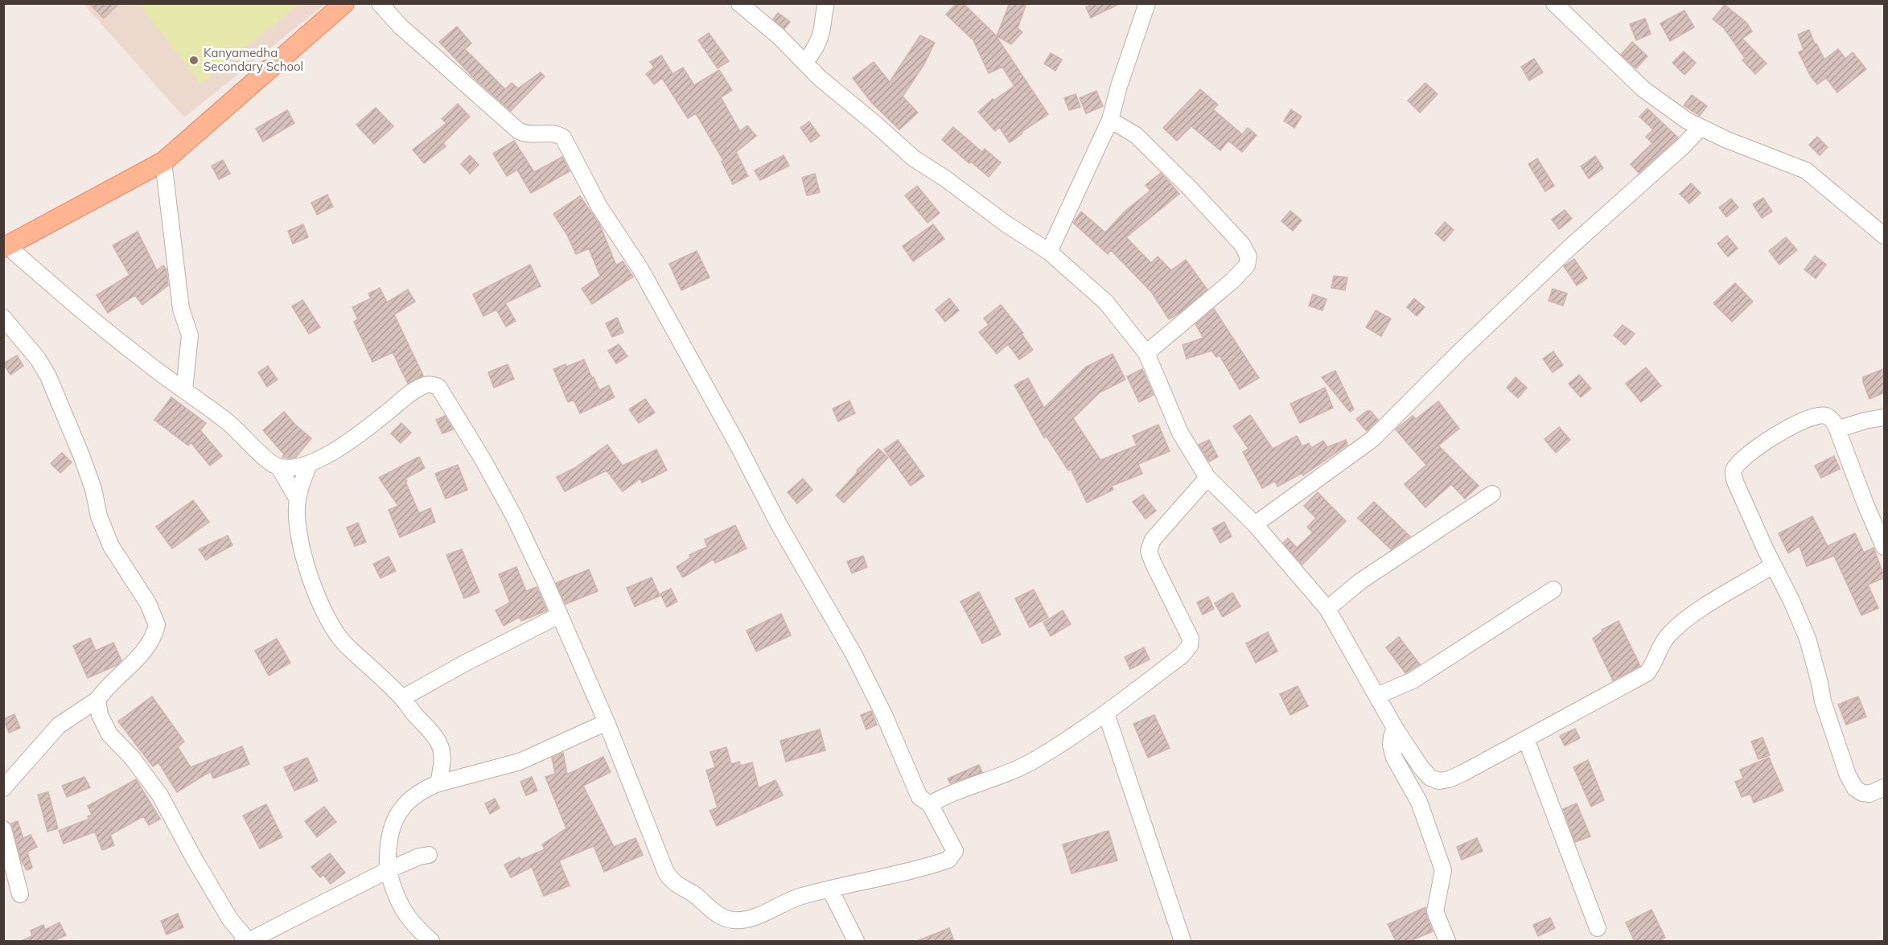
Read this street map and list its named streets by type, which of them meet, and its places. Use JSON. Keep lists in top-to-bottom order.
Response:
{
  "places": ["Kanyamedha Secondary School"]
}
